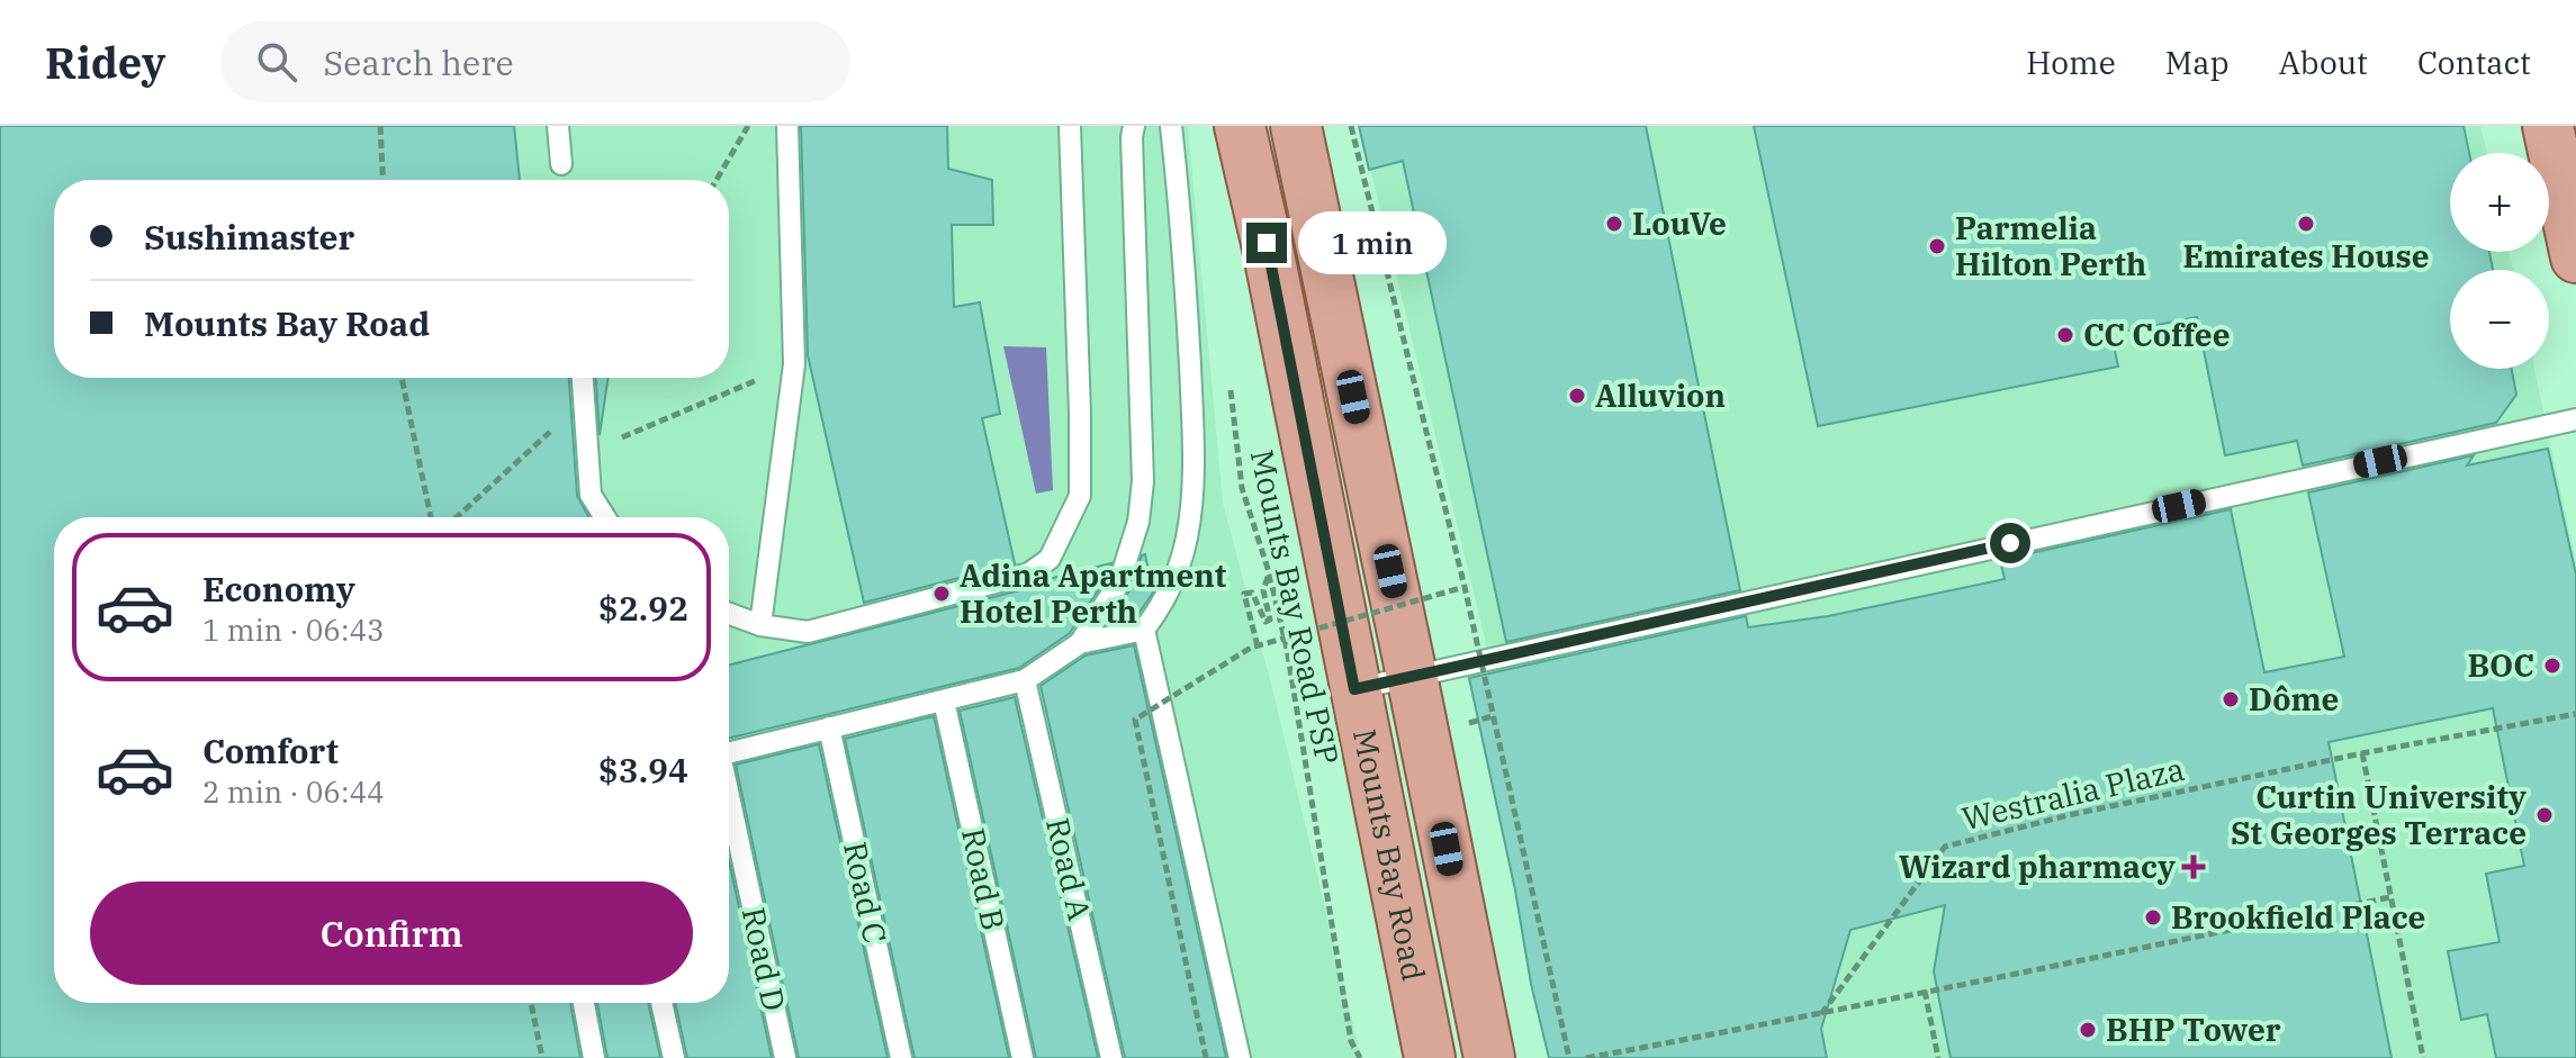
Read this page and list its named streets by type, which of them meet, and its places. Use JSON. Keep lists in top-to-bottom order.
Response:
{
  "streets": {
    "main road": ["Mounts Bay Road"],
    "lane": [
      "Road A",
      "Road B",
      "Road C",
      "Road D"
    ],
    "path": ["Mounts Bay Road PSP", "Westralia Plaza"]
  },
  "places": {
    "other": [
      "LouVe",
      "Emirates House",
      "Parmelia Hilton Perth",
      "CC Coffee",
      "Alluvion",
      "Adina Apartment Hotel Perth",
      "BOC",
      "Dôme",
      "Curtin University St Georges Terrace",
      "Brookfield Place",
      "BHP Tower"
    ],
    "health": ["Wizard pharmacy"]
  },
  "page": {
    "header": "Ridey",
    "search": "Search here",
    "nav": [
      "Home",
      "Map",
      "About",
      "Contact"
    ],
    "map_buttons": ["+", "−"],
    "banner": ["Sushimaster", "Mounts Bay Road"],
    "bubble": "1 min",
    "list": [
      {
        "name": "Economy",
        "note": "1 min · 06:43",
        "value": "$2.92"
      },
      {
        "name": "Comfort",
        "note": "2 min · 06:44",
        "value": "$3.94"
      }
    ],
    "buttons": "Confirm"
  }
}
